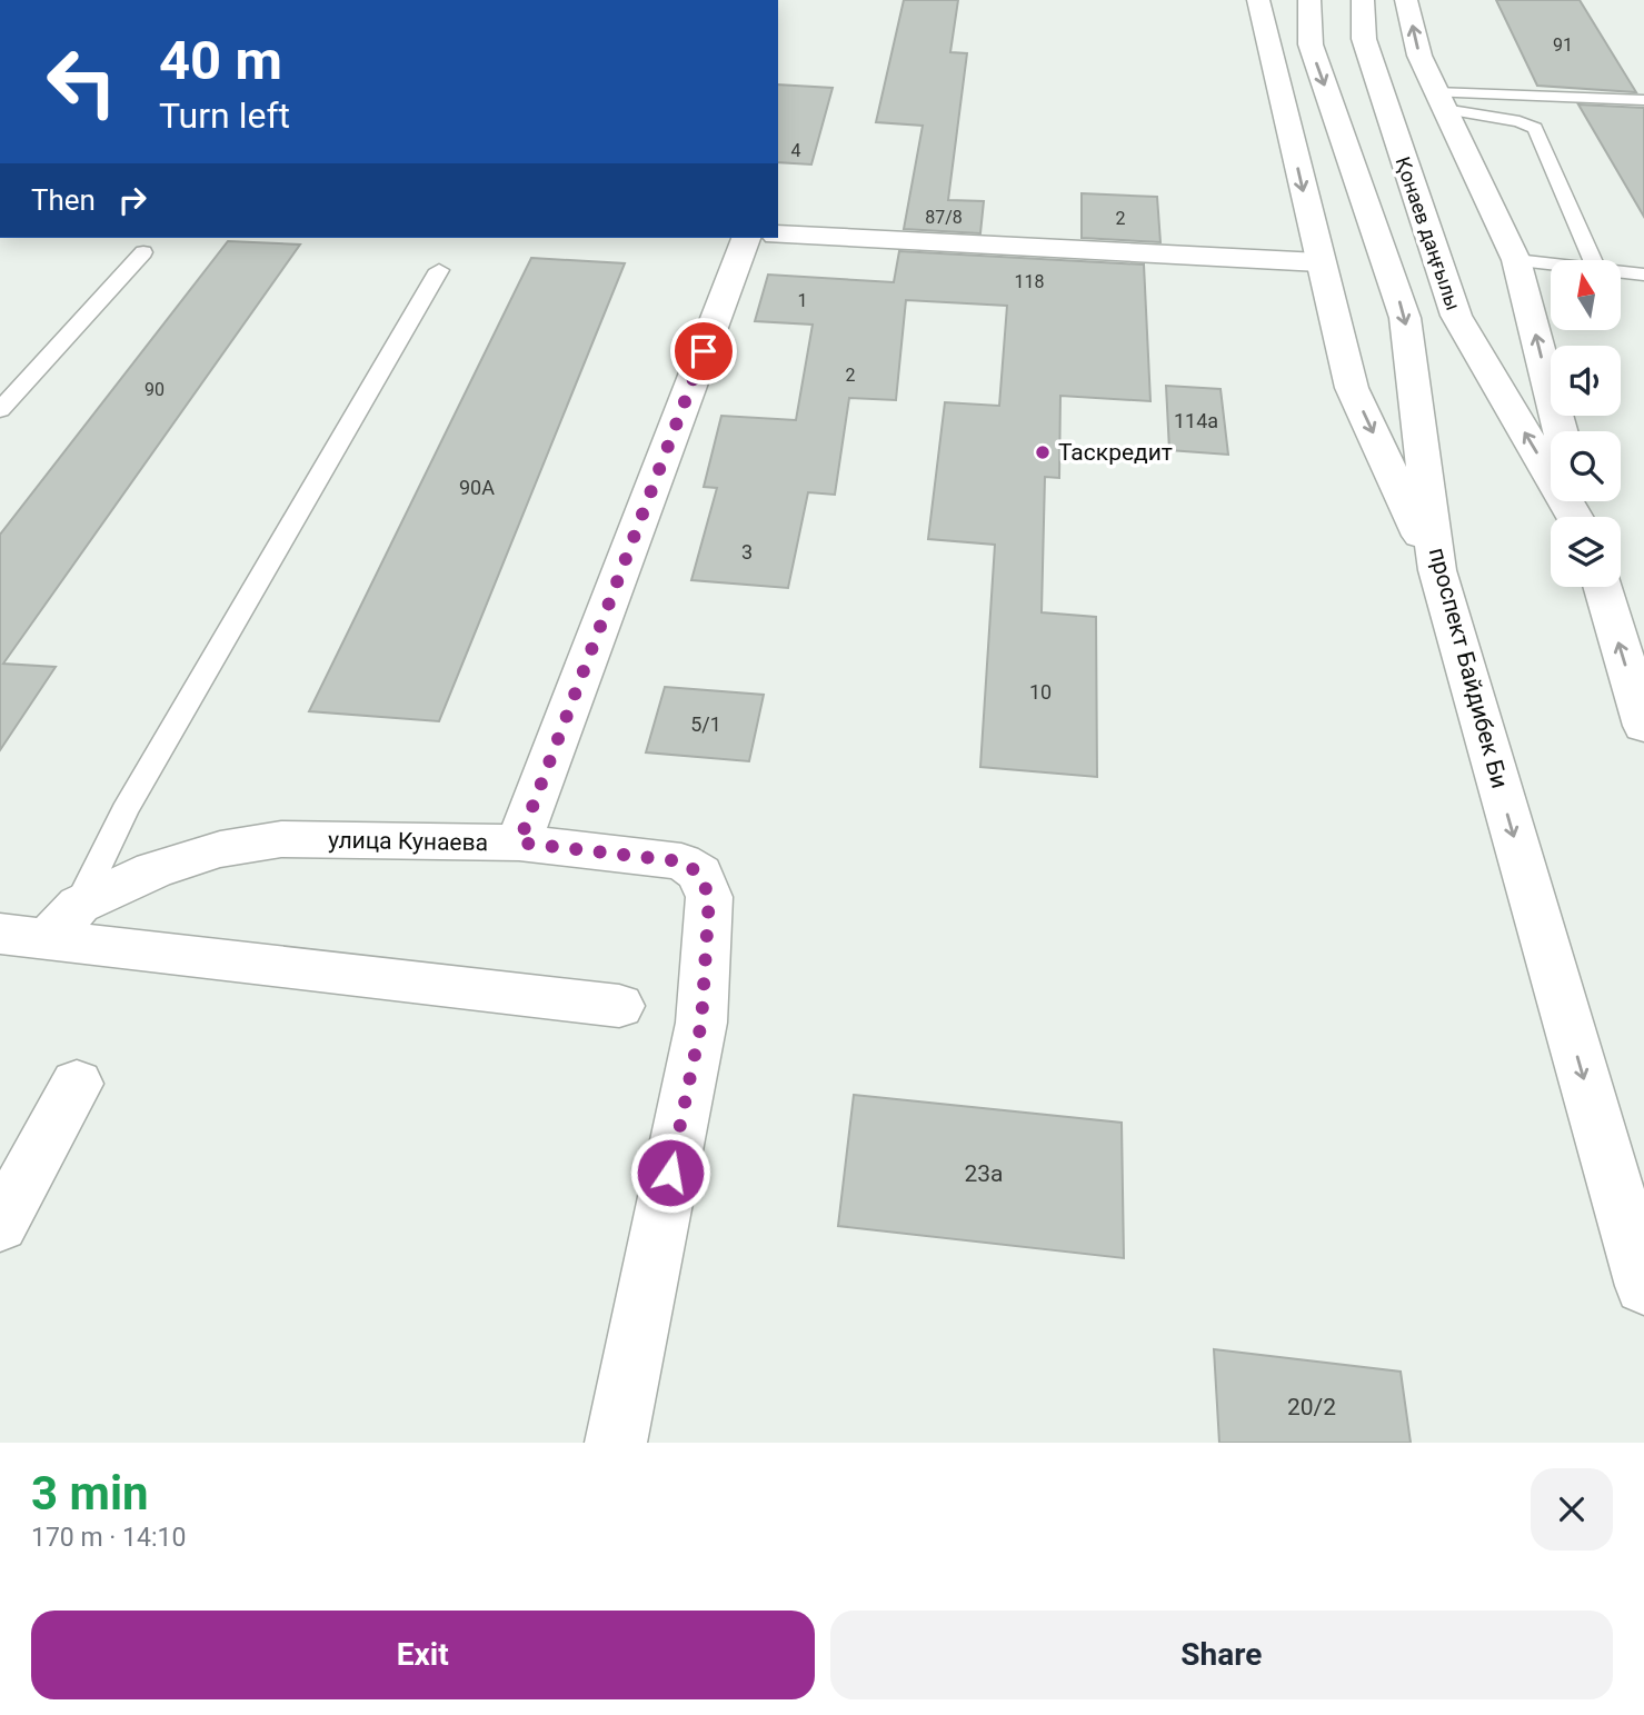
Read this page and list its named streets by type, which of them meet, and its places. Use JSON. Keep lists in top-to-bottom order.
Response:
{
  "streets": {
    "main road": ["Қонаев даңғылы", "проспект Байдибек Би", "улица Кунаева"]
  },
  "places": ["Таскредит"],
  "house_numbers": [
    "91",
    "4",
    "87/8",
    "2",
    "118",
    "1",
    "2",
    "90",
    "114а",
    "90А",
    "3",
    "10",
    "5/1",
    "23а",
    "20/2"
  ],
  "north": "top",
  "page": {
    "turn": ["40 m", "Turn left"],
    "then": "Then",
    "heading": ["3 min", "170 m · 14:10"],
    "buttons": ["Exit", "Share"]
  }
}
